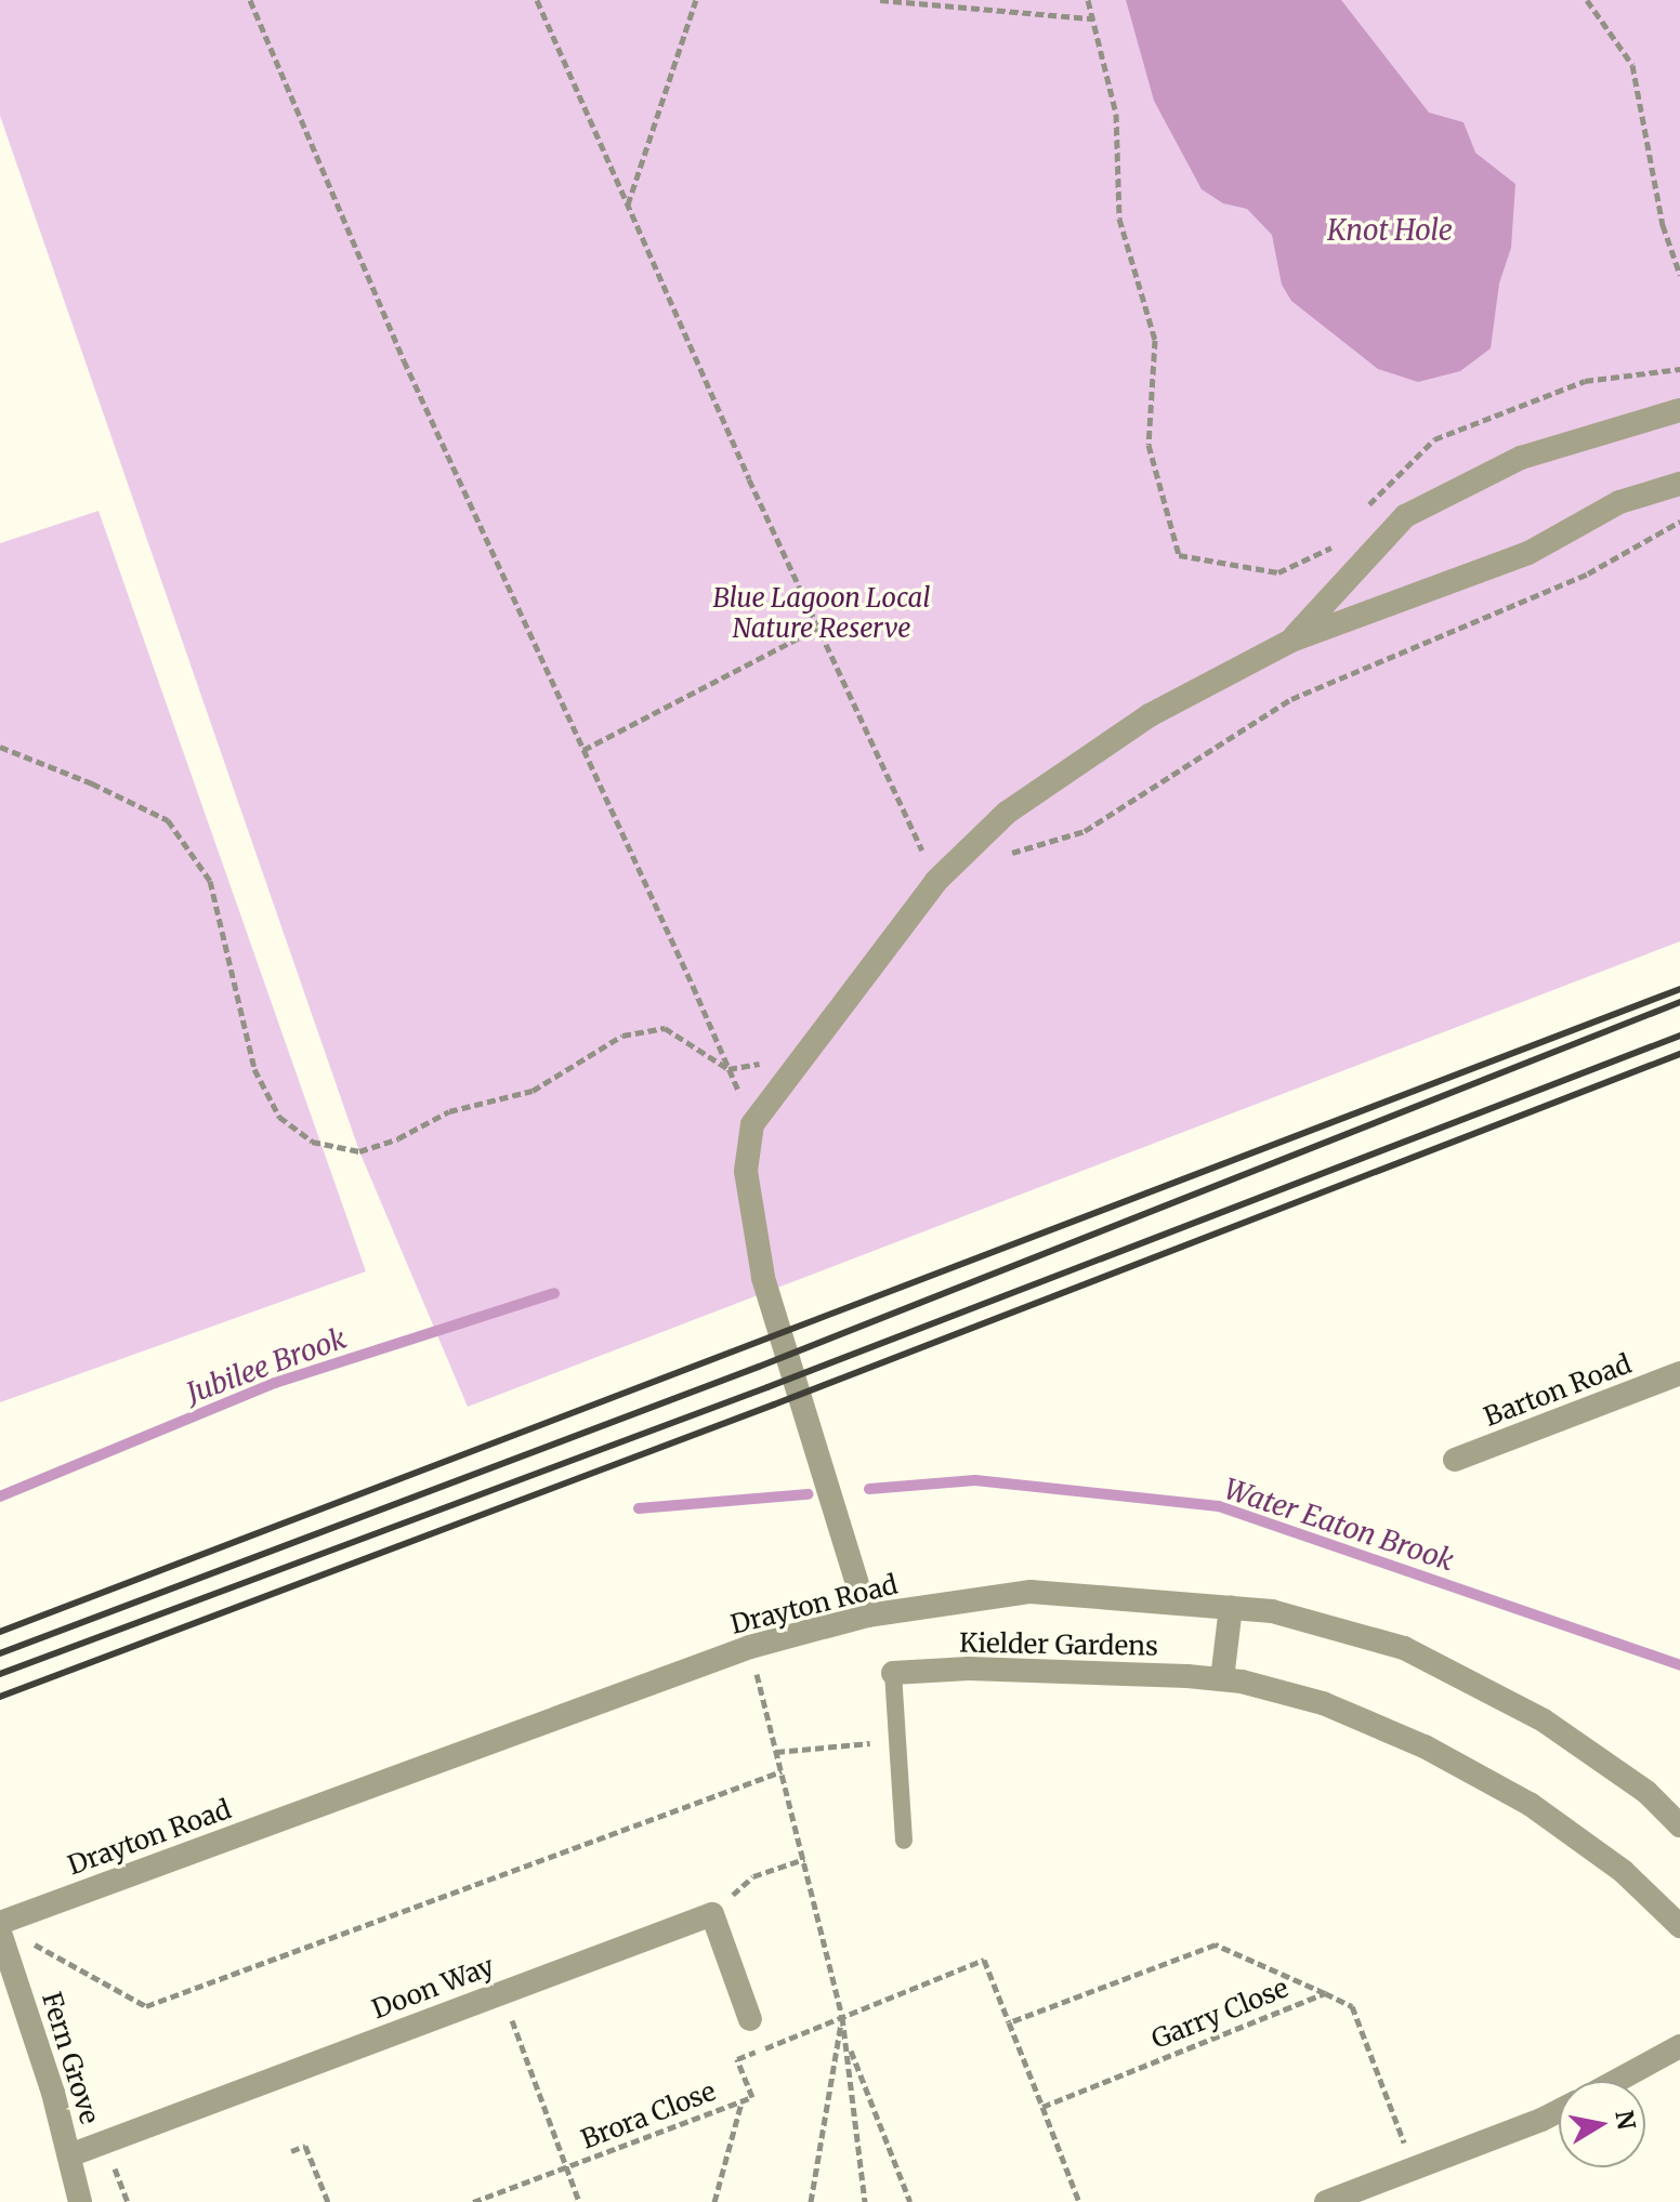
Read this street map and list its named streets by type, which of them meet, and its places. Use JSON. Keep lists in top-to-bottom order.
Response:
{
  "streets": {
    "street": [
      "Barton Road",
      "Drayton Road",
      "Kielder Gardens",
      "Doon Way",
      "Fern Grove"
    ],
    "path": ["Garry Close", "Brora Close"]
  },
  "crossings": [
    ["Doon Way", "Fern Grove"]
  ],
  "water": ["Knot Hole", "Jubilee Brook", "Water Eaton Brook"],
  "parks": ["Blue Lagoon Local Nature Reserve"],
  "north": "right"
}
